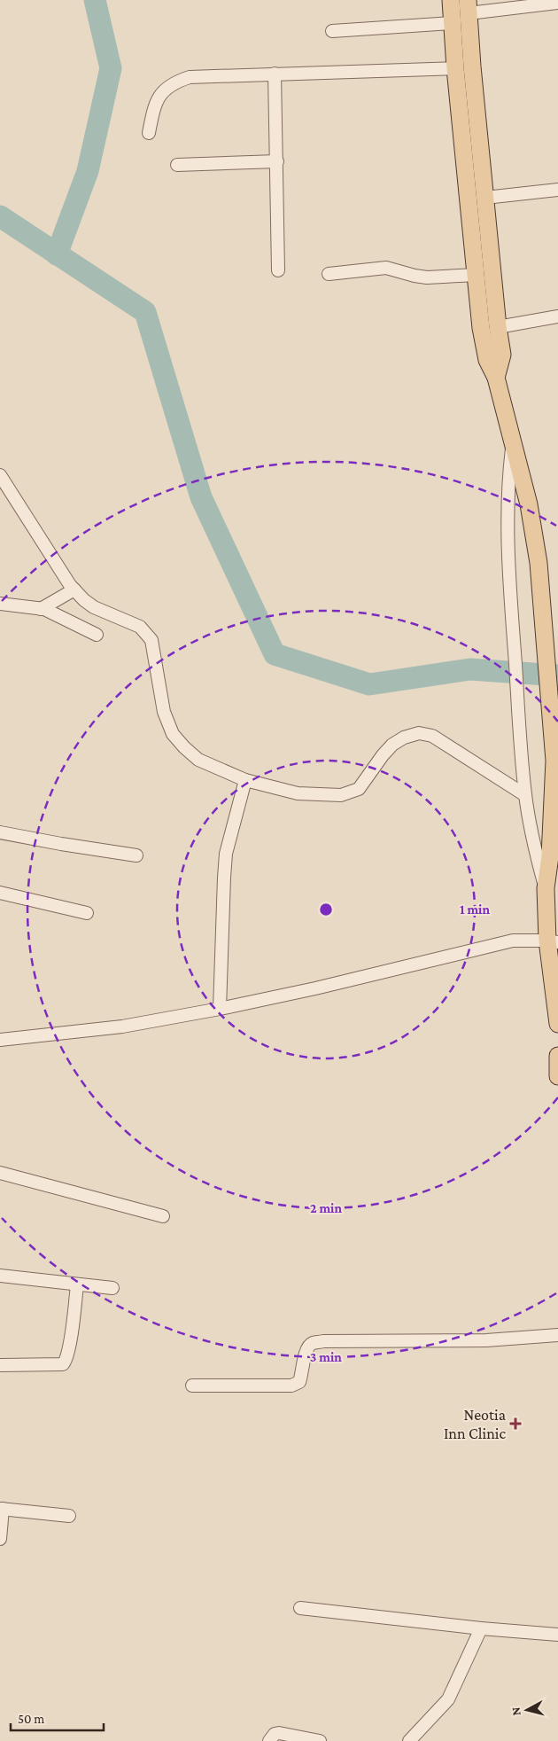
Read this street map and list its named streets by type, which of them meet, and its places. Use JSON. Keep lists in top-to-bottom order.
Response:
{
  "places": {
    "health": ["Neotia Inn Clinic"]
  },
  "scale_bar": "50 m",
  "north": "left",
  "rings": ["1 min", "2 min", "3 min"]
}
